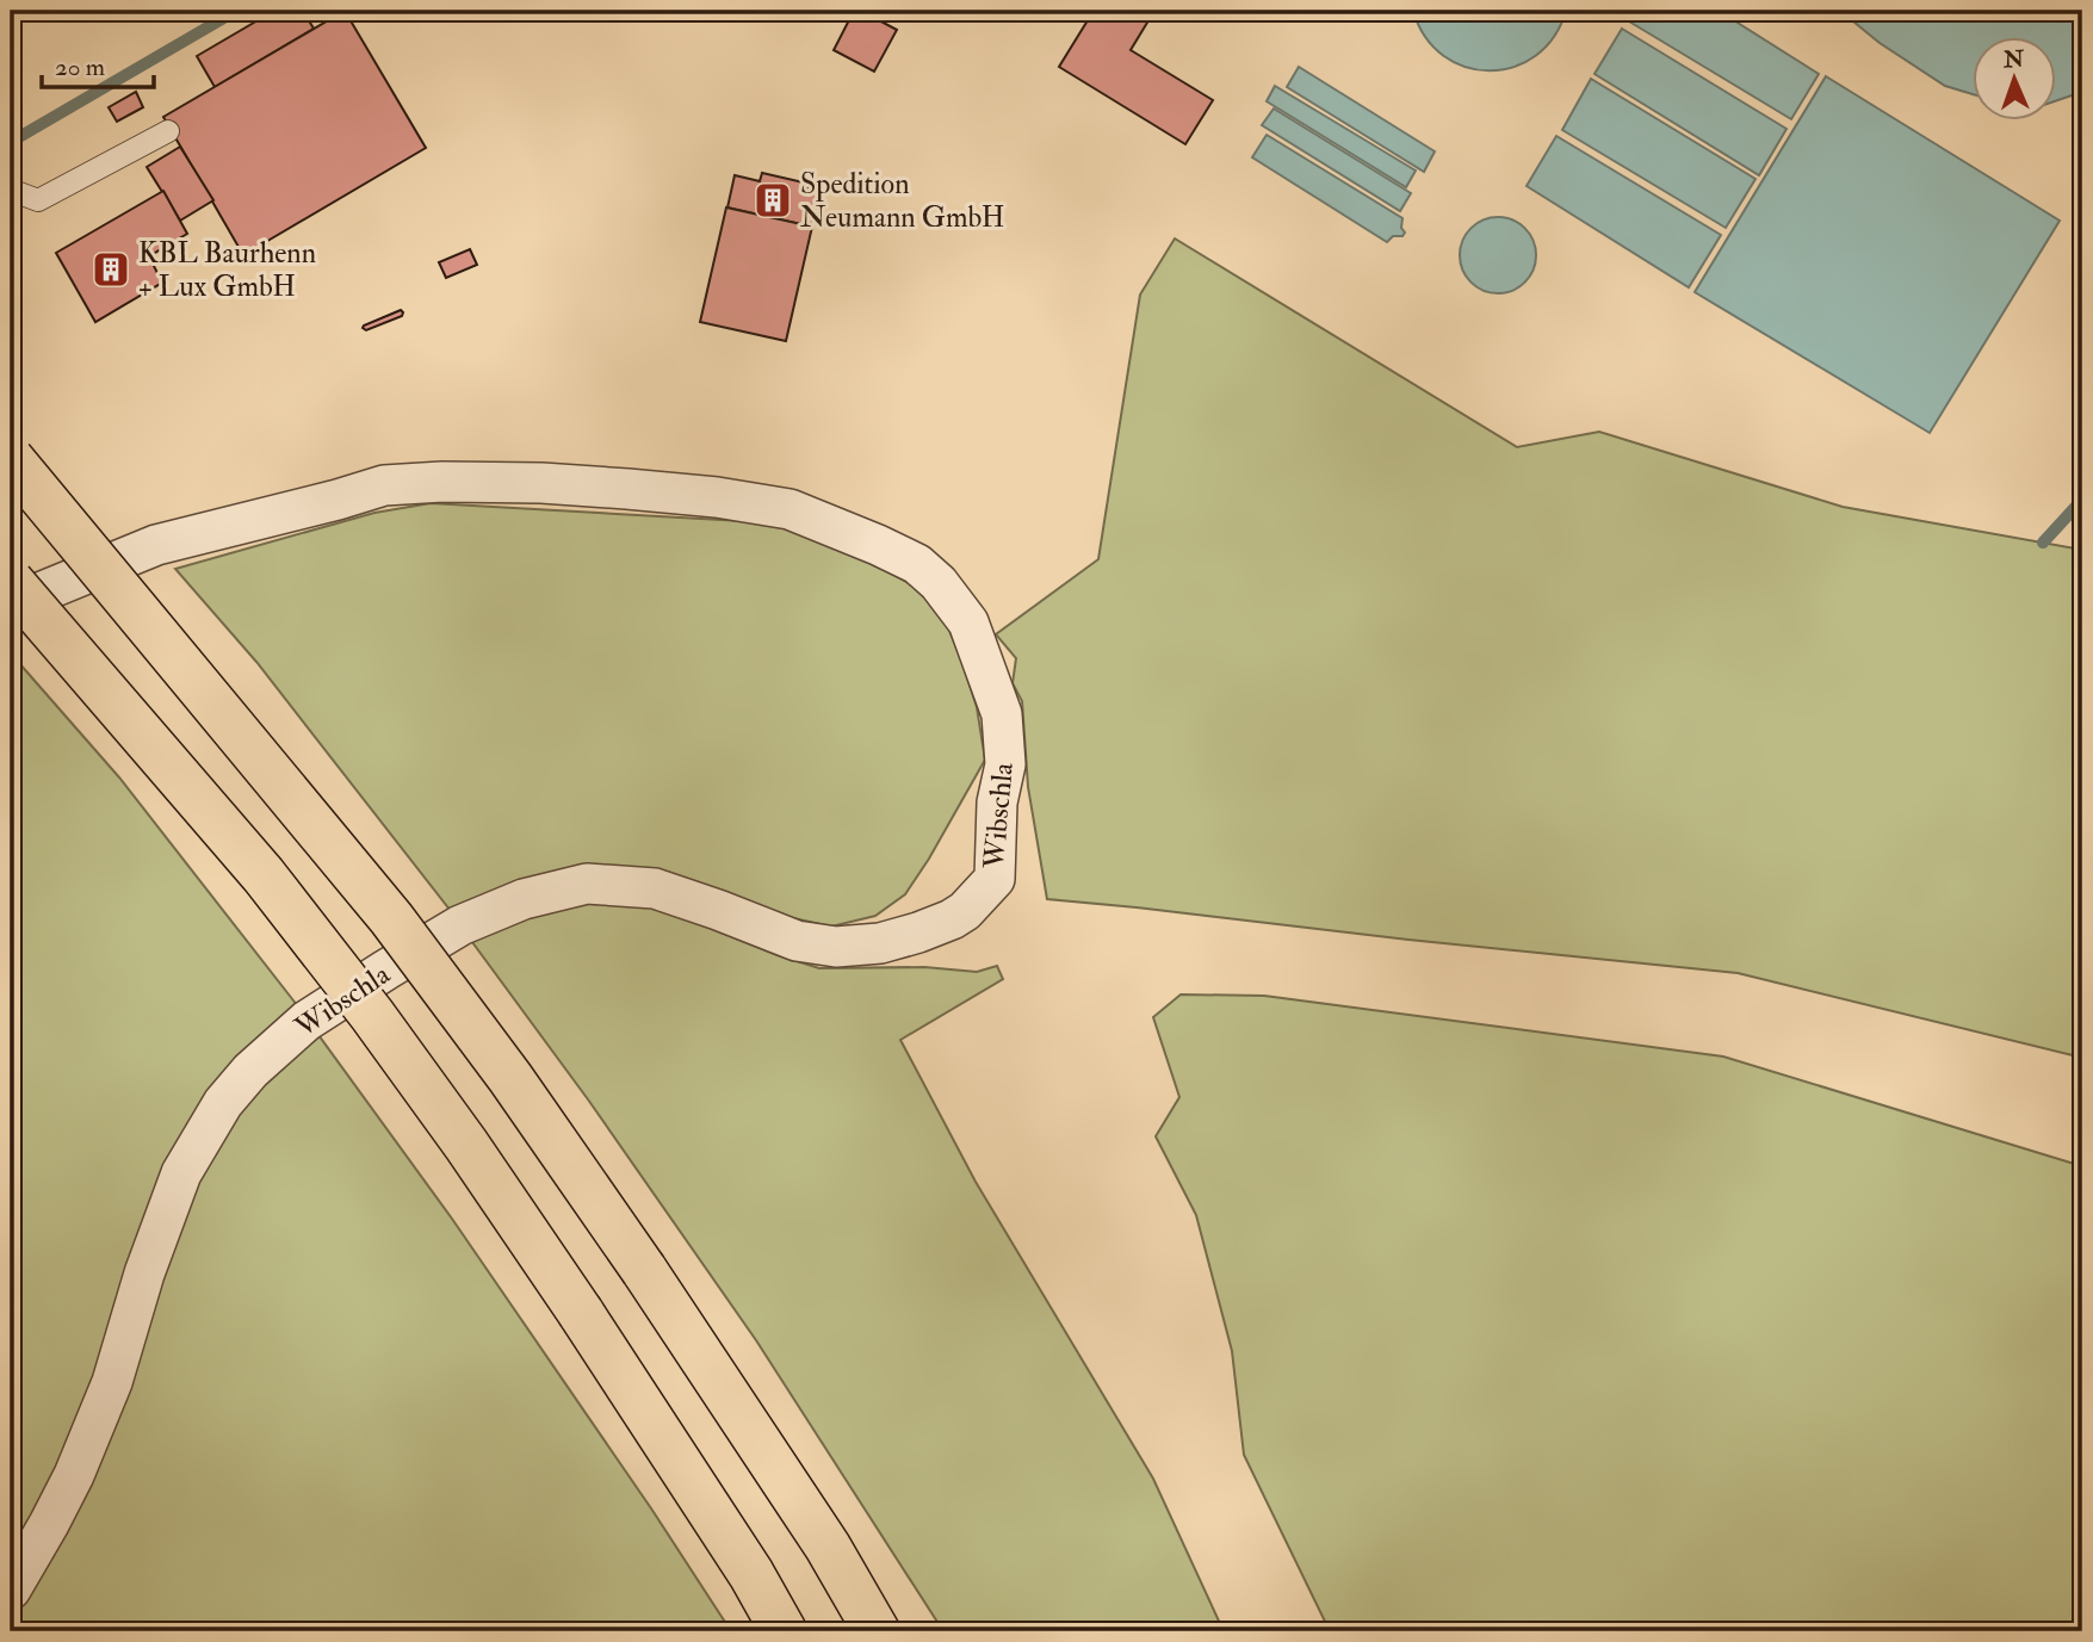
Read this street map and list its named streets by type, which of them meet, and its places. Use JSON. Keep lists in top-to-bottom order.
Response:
{
  "streets": {
    "street": ["Wibschla"]
  },
  "places": {
    "building": ["Spedition Neumann GmbH", "KBL Baurhenn + Lux GmbH"]
  },
  "scale_bar": "20 m",
  "north": "top"
}
